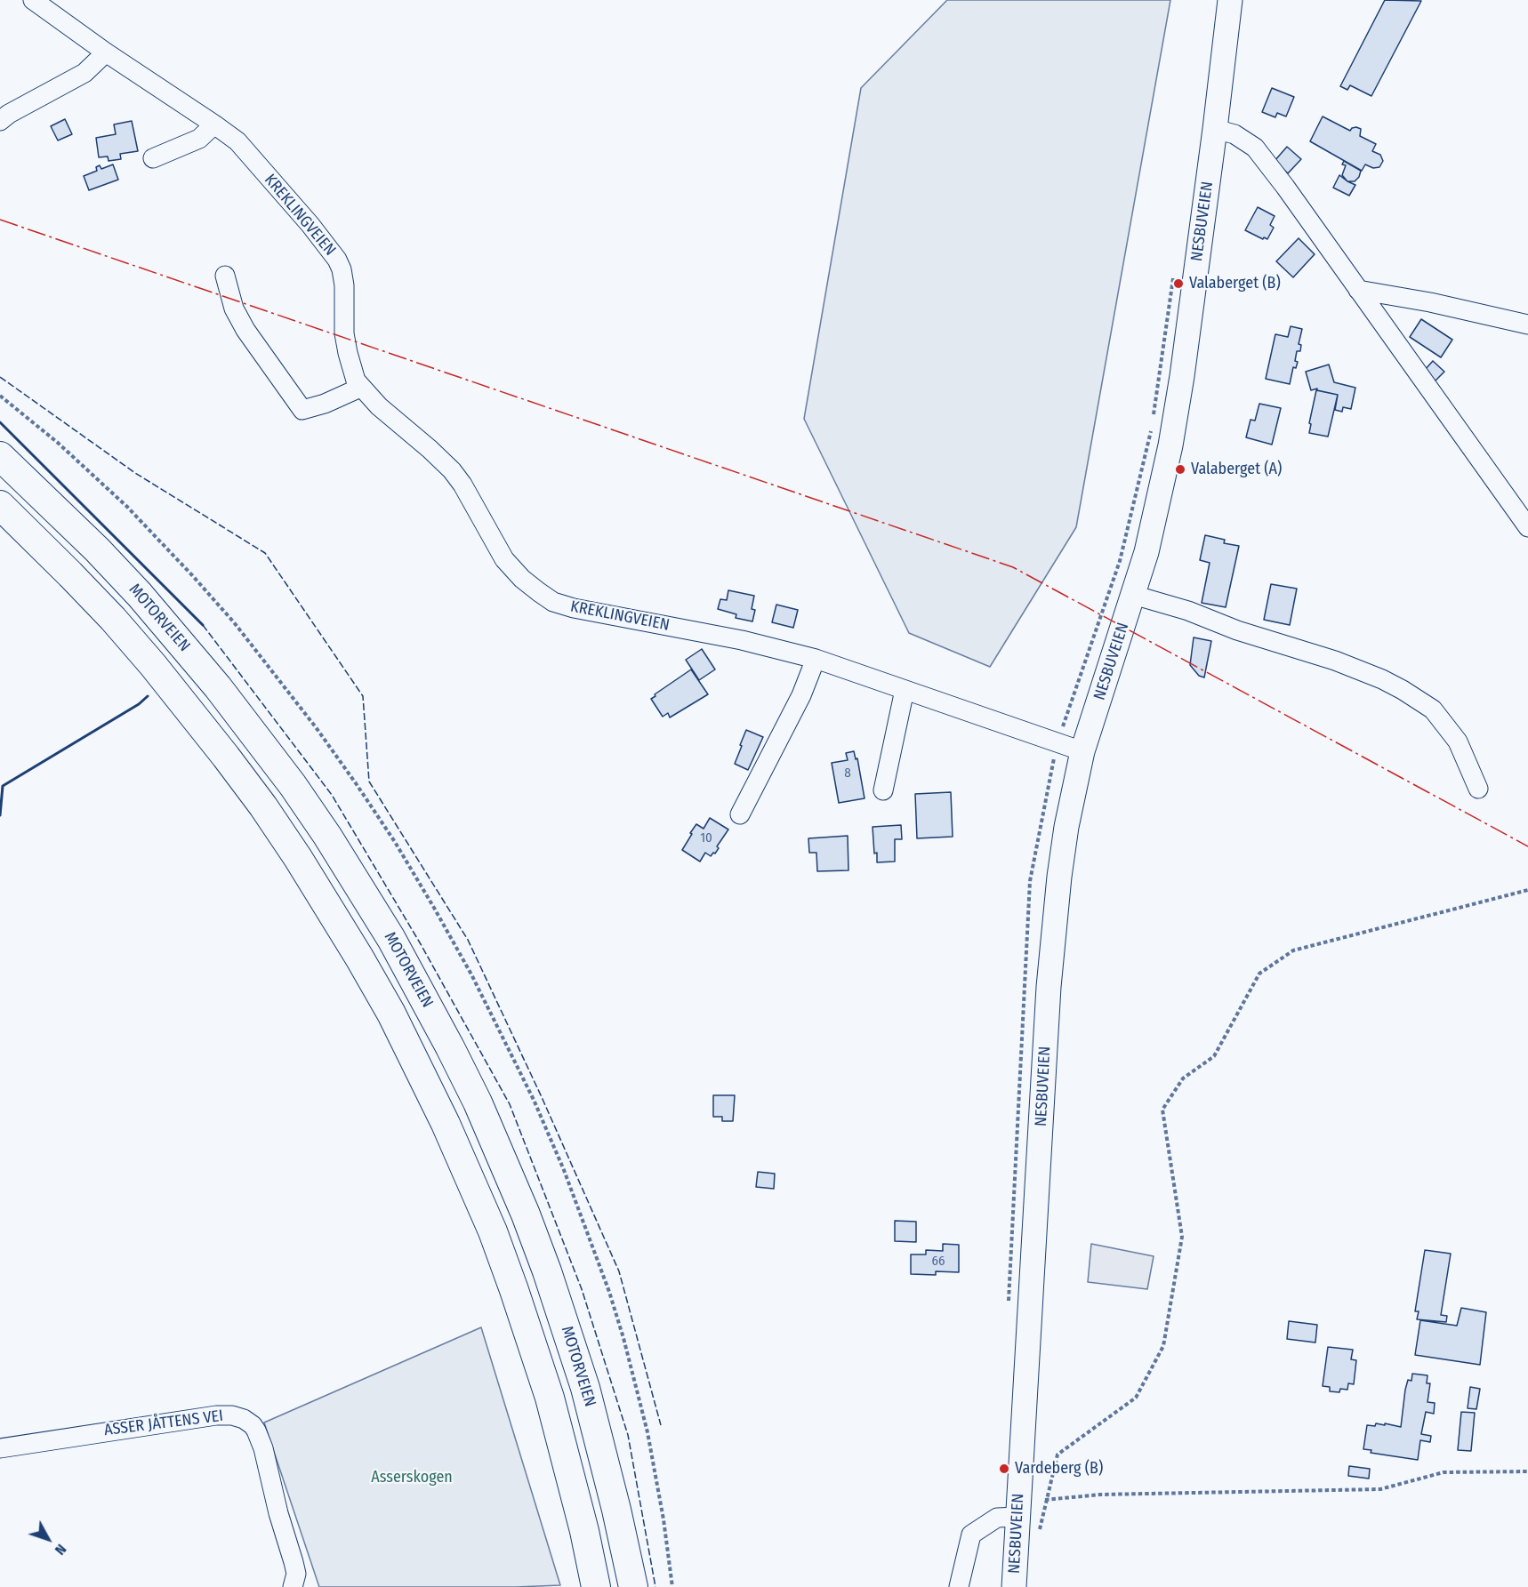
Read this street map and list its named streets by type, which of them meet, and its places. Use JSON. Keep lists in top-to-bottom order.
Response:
{
  "streets": {
    "highway": ["MOTORVEIEN"],
    "main road": ["NESBUVEIEN"],
    "street": ["KREKLINGVEIEN", "ASSER JÅTTENS VEI"]
  },
  "crossings": [
    ["KREKLINGVEIEN", "NESBUVEIEN"]
  ],
  "parks": ["Asserskogen"],
  "places": ["Valaberget (B)", "Valaberget (A)", "Vardeberg (B)"],
  "house_numbers": ["8", "10", "66"],
  "north": "bottom right"
}
